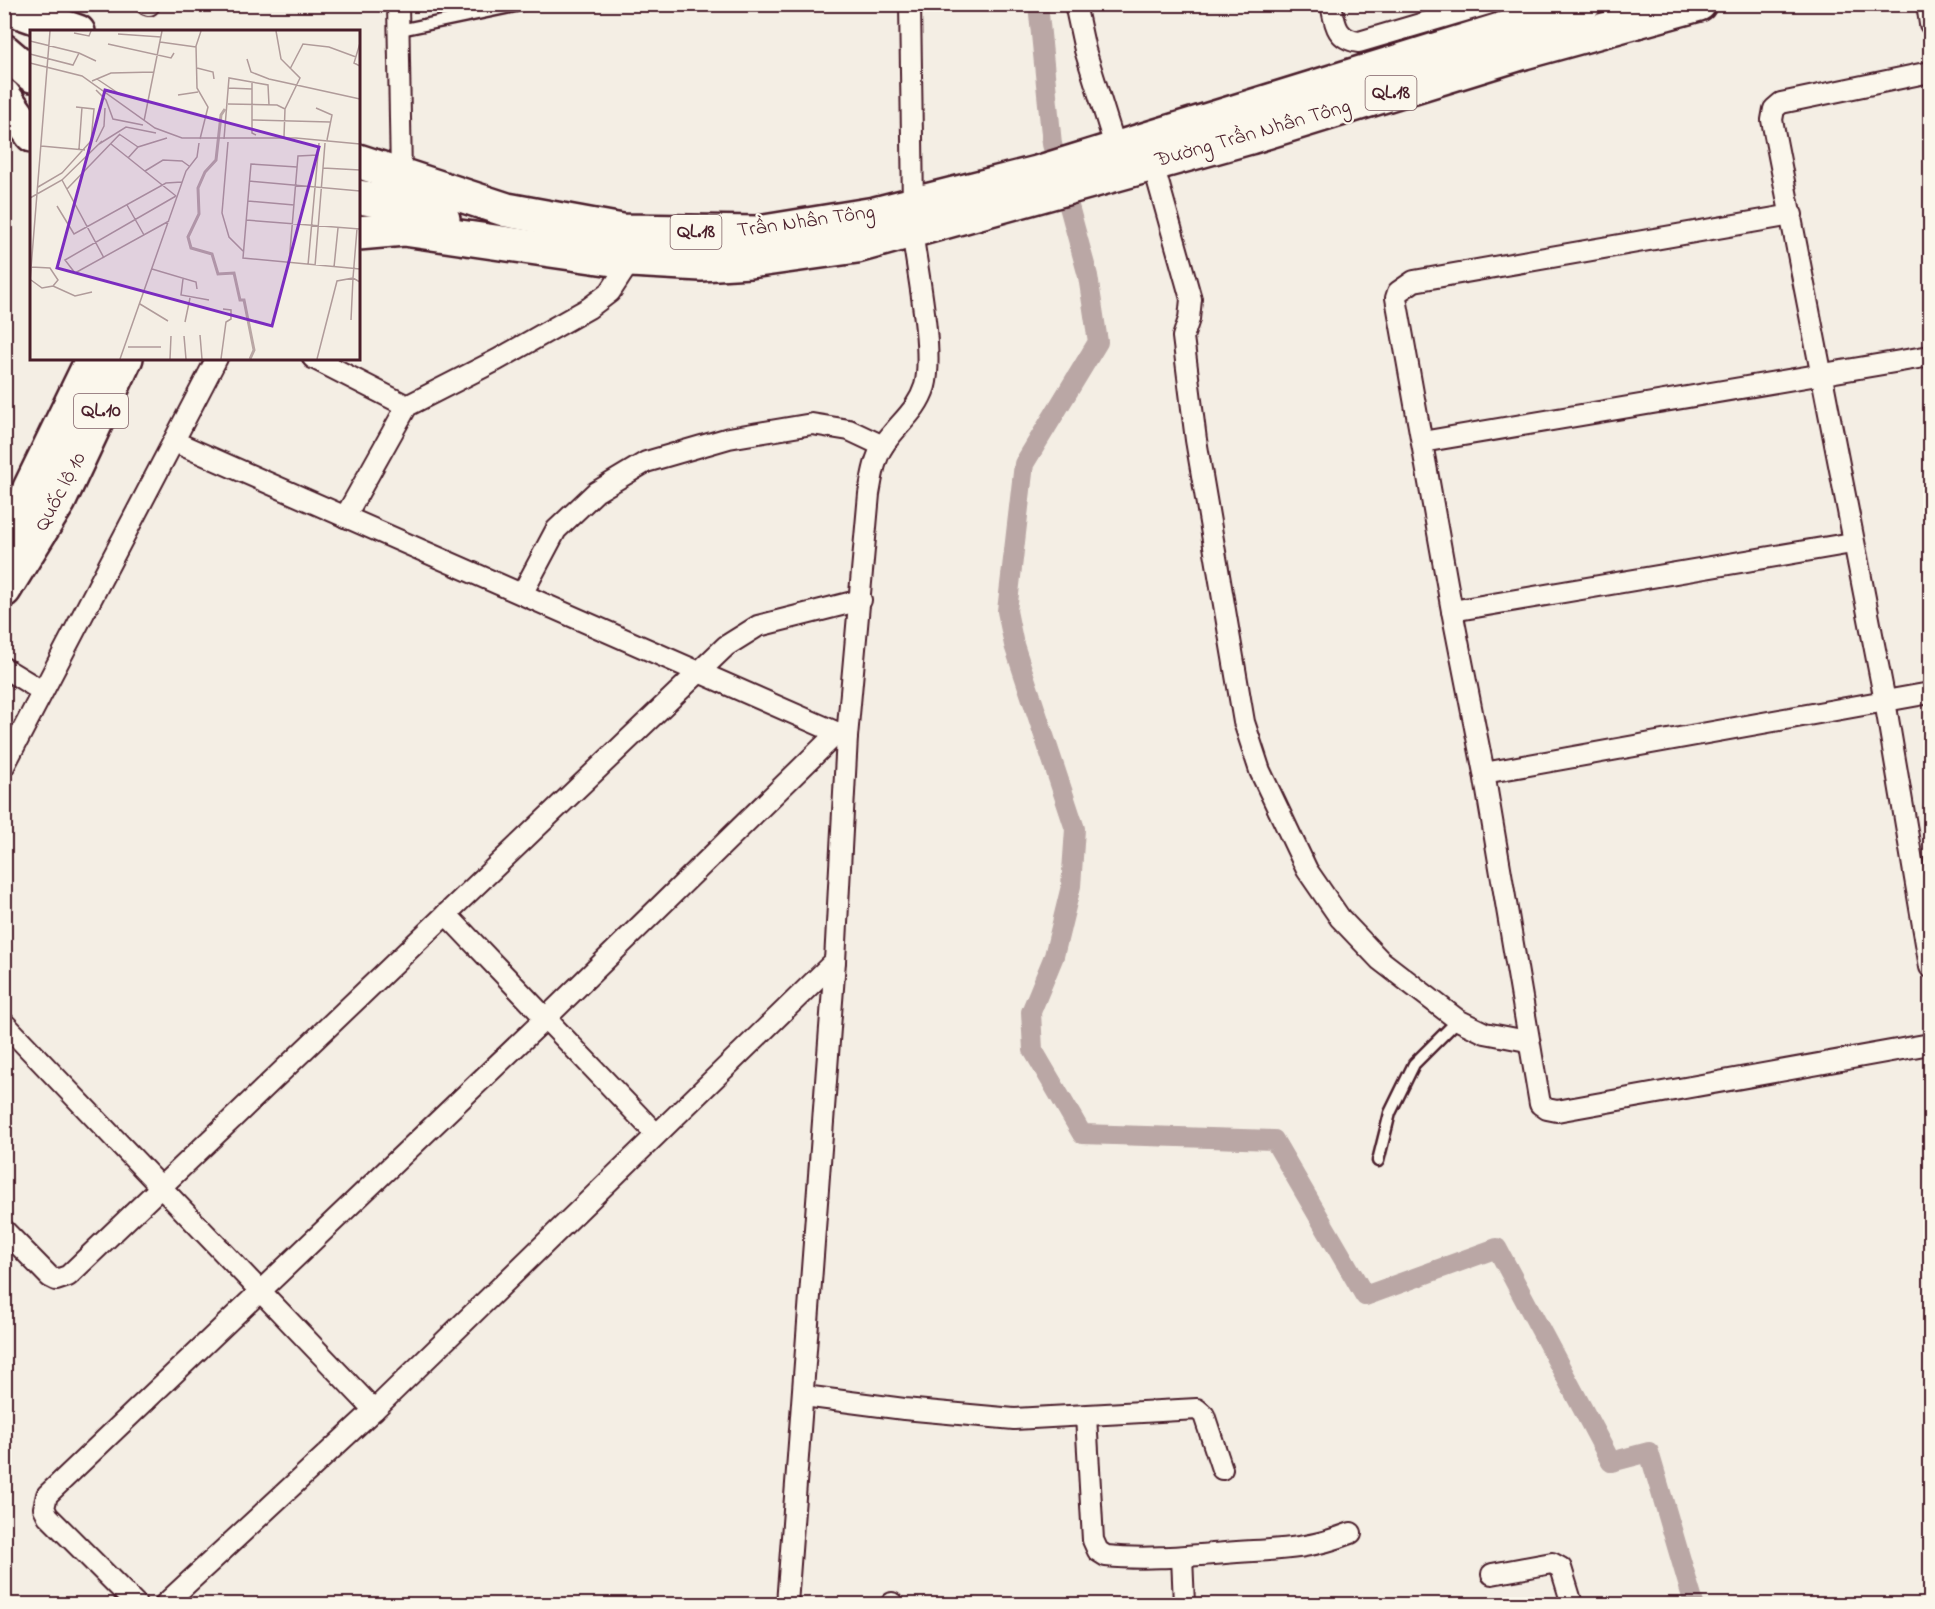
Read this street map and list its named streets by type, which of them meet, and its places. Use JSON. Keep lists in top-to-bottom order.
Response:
{
  "streets": {
    "highway": [
      "QL.18",
      "Đường Trần Nhân Tông",
      "Trần Nhân Tông",
      "QL.10",
      "Quốc lộ 10"
    ]
  },
  "crossings": [
    ["Đường Trần Nhân Tông", "Trần Nhân Tông"]
  ]
}
